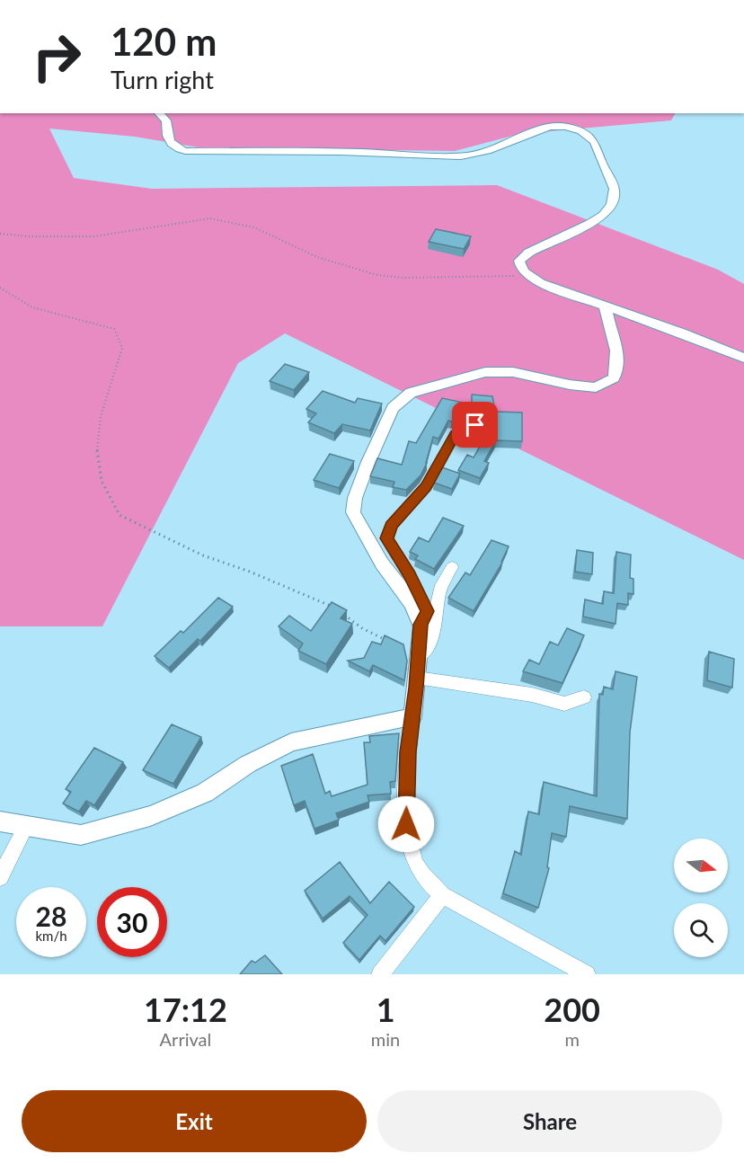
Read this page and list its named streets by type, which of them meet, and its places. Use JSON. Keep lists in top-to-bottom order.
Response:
{
  "north": "right",
  "page": {
    "turn": ["120 m", "Turn right"],
    "speed": "28 km/h",
    "limit": "30",
    "eta": [
      "17:12",
      "Arrival",
      "1",
      "min",
      "200",
      "m"
    ],
    "buttons": ["Exit", "Share"]
  }
}
